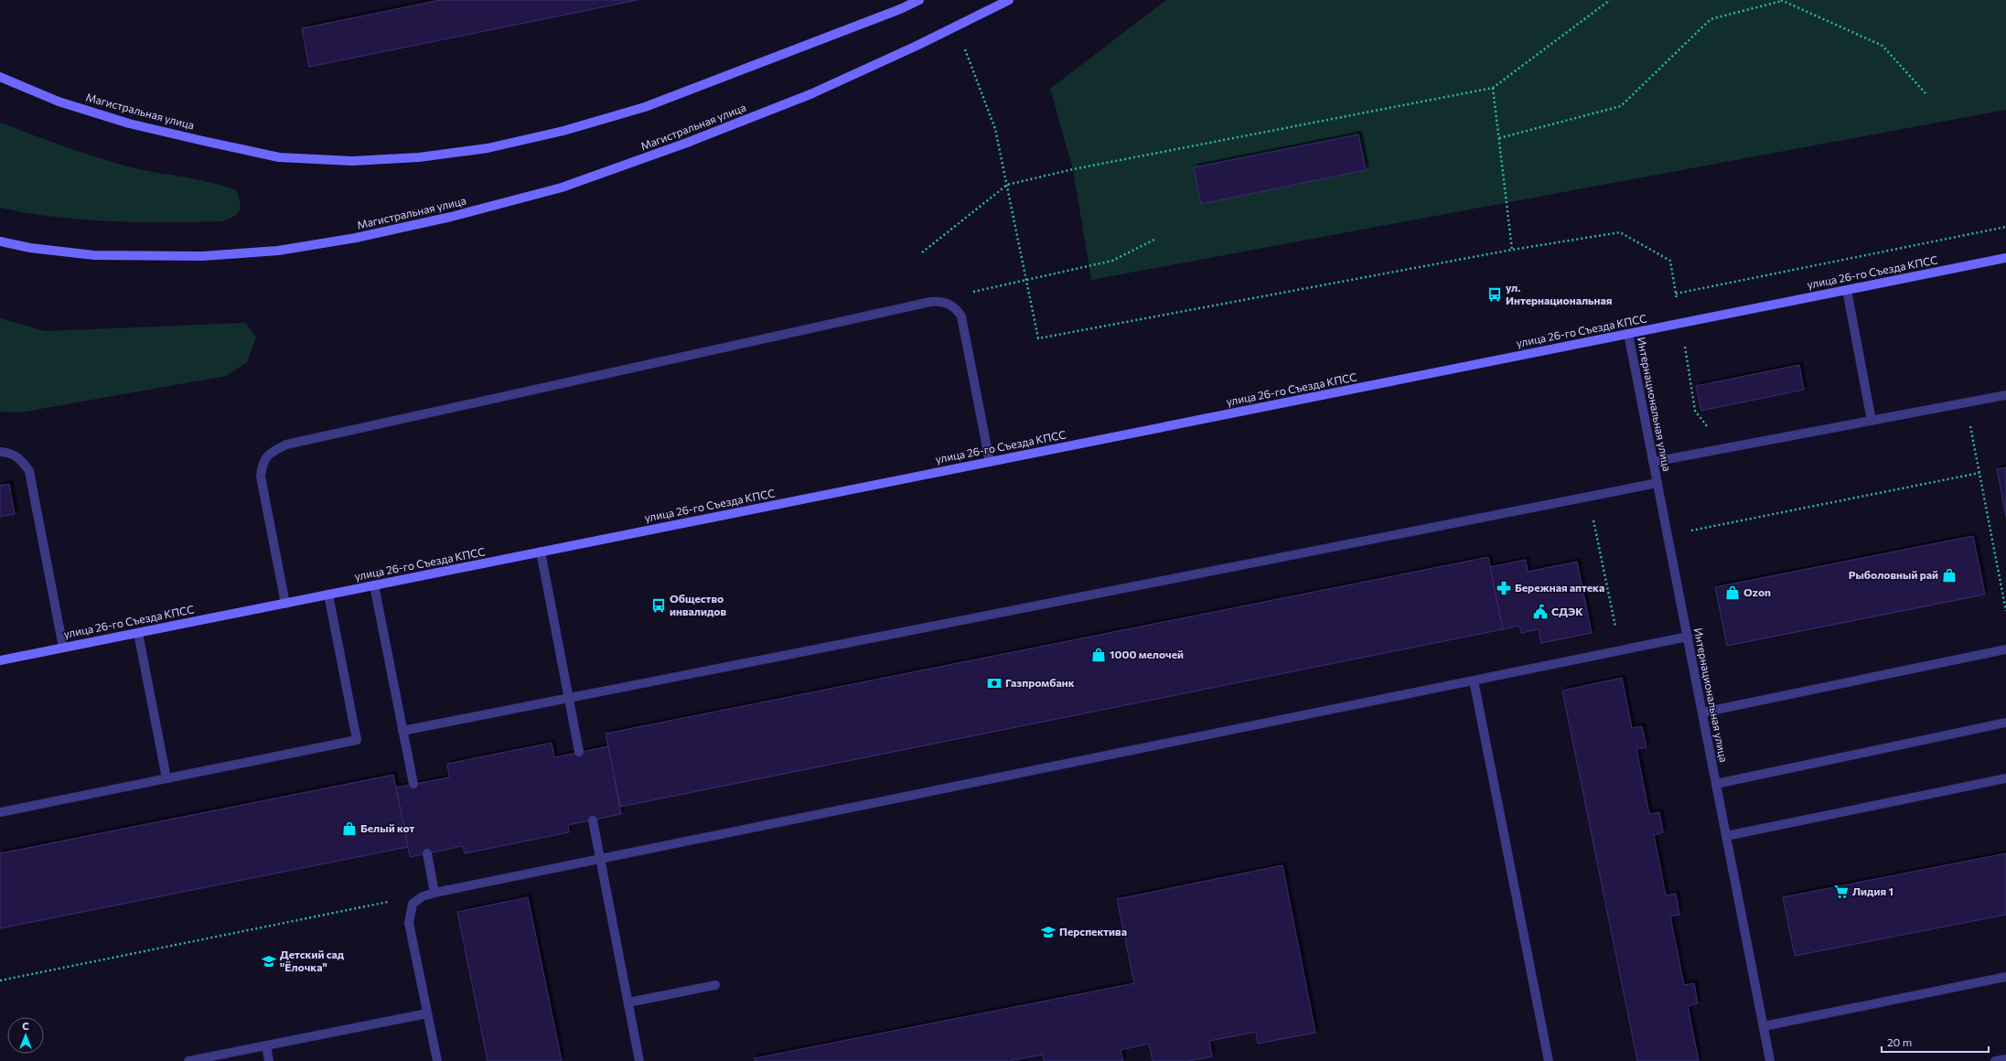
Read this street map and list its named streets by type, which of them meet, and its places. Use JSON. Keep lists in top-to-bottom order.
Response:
{
  "streets": {
    "main road": ["Магистральная улица", "улица 26-го Съезда КПСС"],
    "street": ["Интернациональная улица"]
  },
  "crossings": [
    ["улица 26-го Съезда КПСС", "Интернациональная улица"]
  ],
  "places": {
    "bus stop": ["ул. Интернациональная", "Общество инвалидов"],
    "shop": [
      "Рыболовный рай",
      "Ozon",
      "1000 мелочей",
      "Белый кот"
    ],
    "pharmacy": ["Бережная аптека"],
    "public building": ["СДЭК"],
    "bank": ["Газпромбанк"],
    "supermarket": ["Лидия 1"],
    "school or university": ["Перспектива", "Детский сад \"Ёлочка\""]
  },
  "scale_bar": "20 m",
  "north": "top"
}
